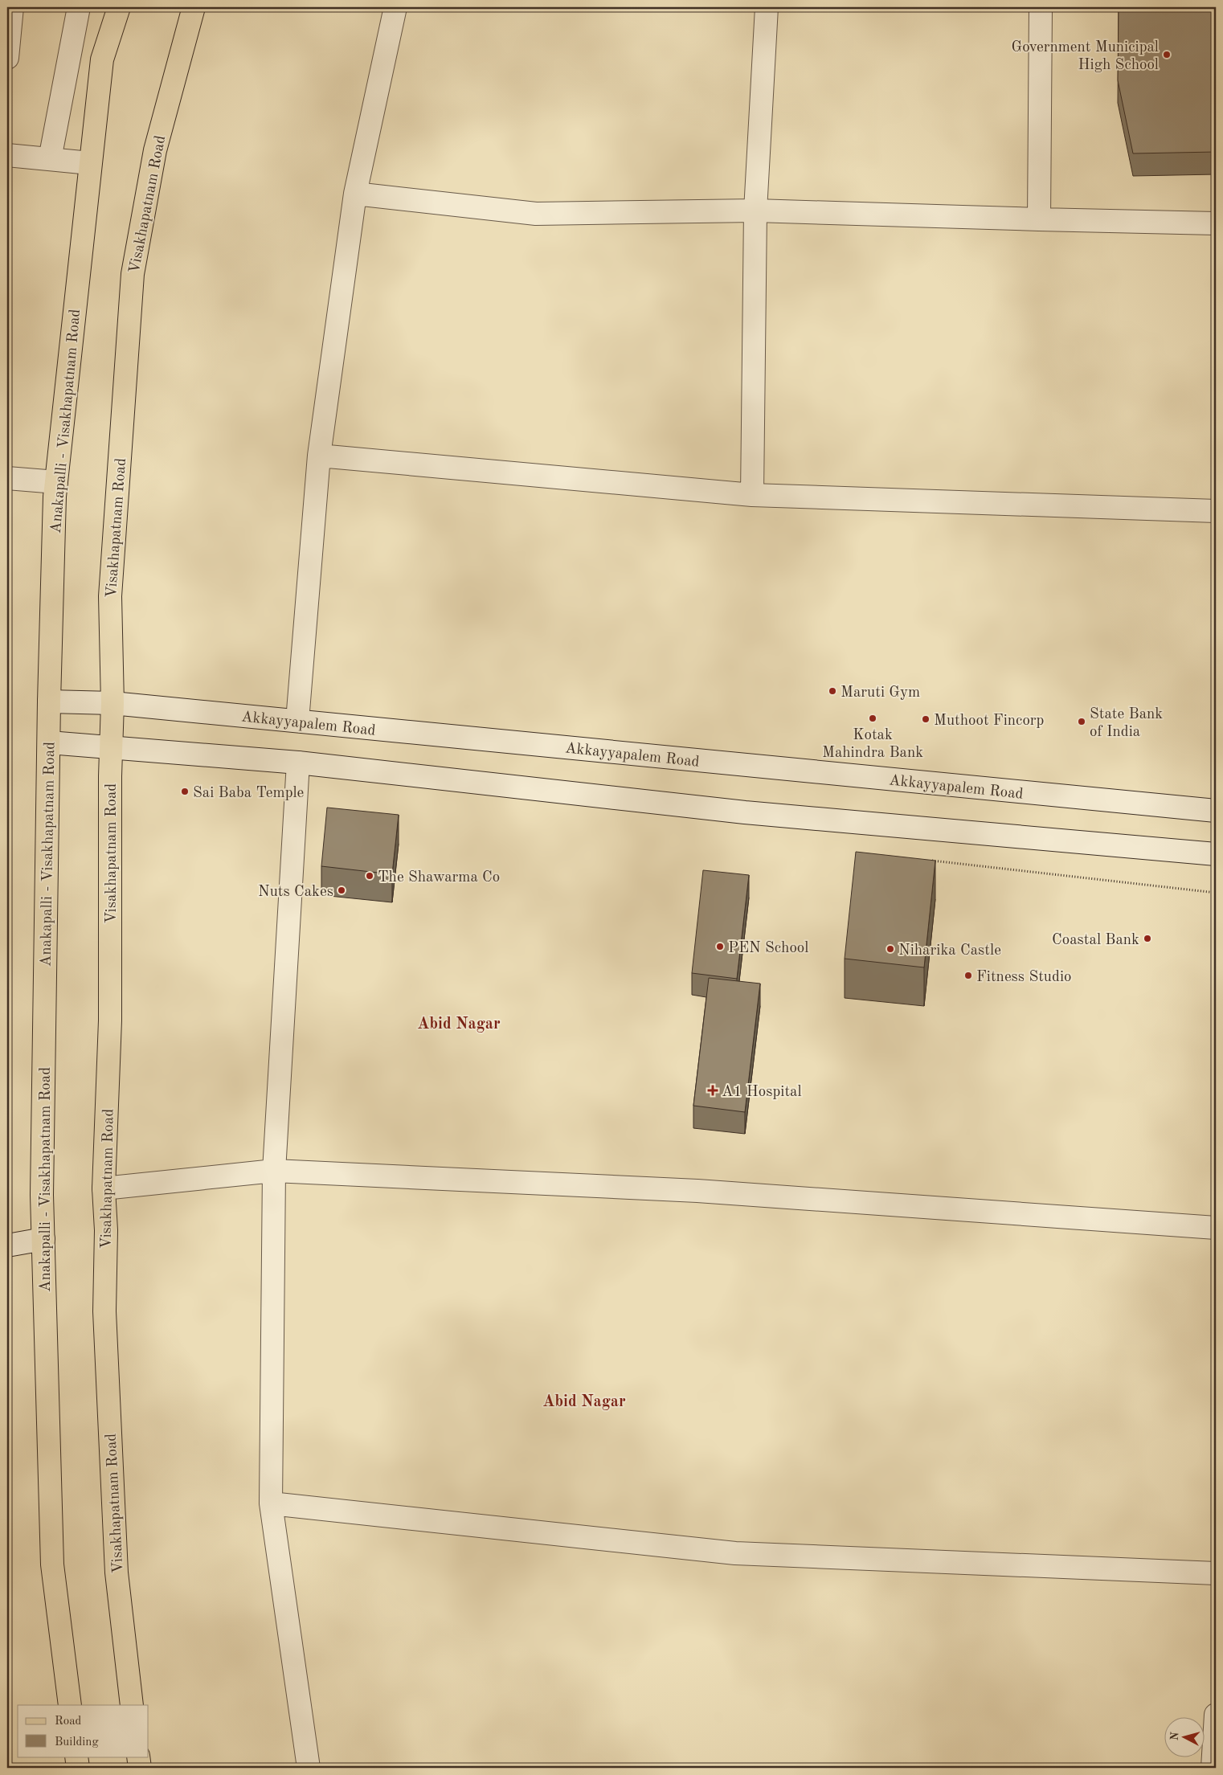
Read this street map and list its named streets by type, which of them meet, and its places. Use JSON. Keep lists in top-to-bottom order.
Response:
{
  "streets": {
    "main road": ["Visakhapatnam Road", "Anakapalli - Visakhapatnam Road"],
    "street": ["Akkayyapalem Road"]
  },
  "crossings": [
    ["Visakhapatnam Road", "Akkayyapalem Road"],
    ["Anakapalli - Visakhapatnam Road", "Akkayyapalem Road"]
  ],
  "districts": ["Abid Nagar", "Abid Nagar"],
  "places": {
    "other": [
      "Government Municipal High School",
      "Maruti Gym",
      "Kotak Mahindra Bank",
      "Muthoot Fincorp",
      "State Bank of India",
      "Sai Baba Temple",
      "The Shawarma Co",
      "Nuts Cakes",
      "Coastal Bank",
      "PEN School",
      "Niharika Castle",
      "Fitness Studio"
    ],
    "health": ["A1 Hospital"]
  },
  "legend": ["Road", "Building"],
  "north": "left"
}
